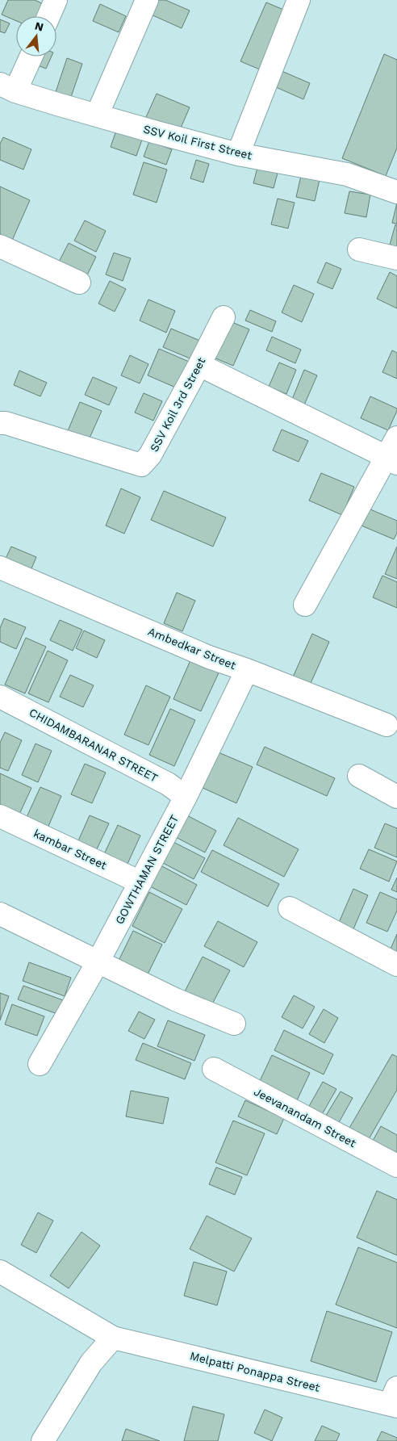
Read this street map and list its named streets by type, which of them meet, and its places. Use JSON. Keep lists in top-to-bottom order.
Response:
{
  "streets": {
    "street": [
      "SSV Koil First Street",
      "SSV Koil 3rd Street",
      "Ambedkar Street",
      "CHIDAMBARANAR STREET",
      "kambar Street",
      "GOWTHAMAN STREET",
      "Jeevanandam Street",
      "Melpatti Ponappa Street"
    ]
  },
  "crossings": [
    ["Ambedkar Street", "GOWTHAMAN STREET"],
    ["CHIDAMBARANAR STREET", "GOWTHAMAN STREET"],
    ["kambar Street", "GOWTHAMAN STREET"]
  ],
  "north": "top"
}
